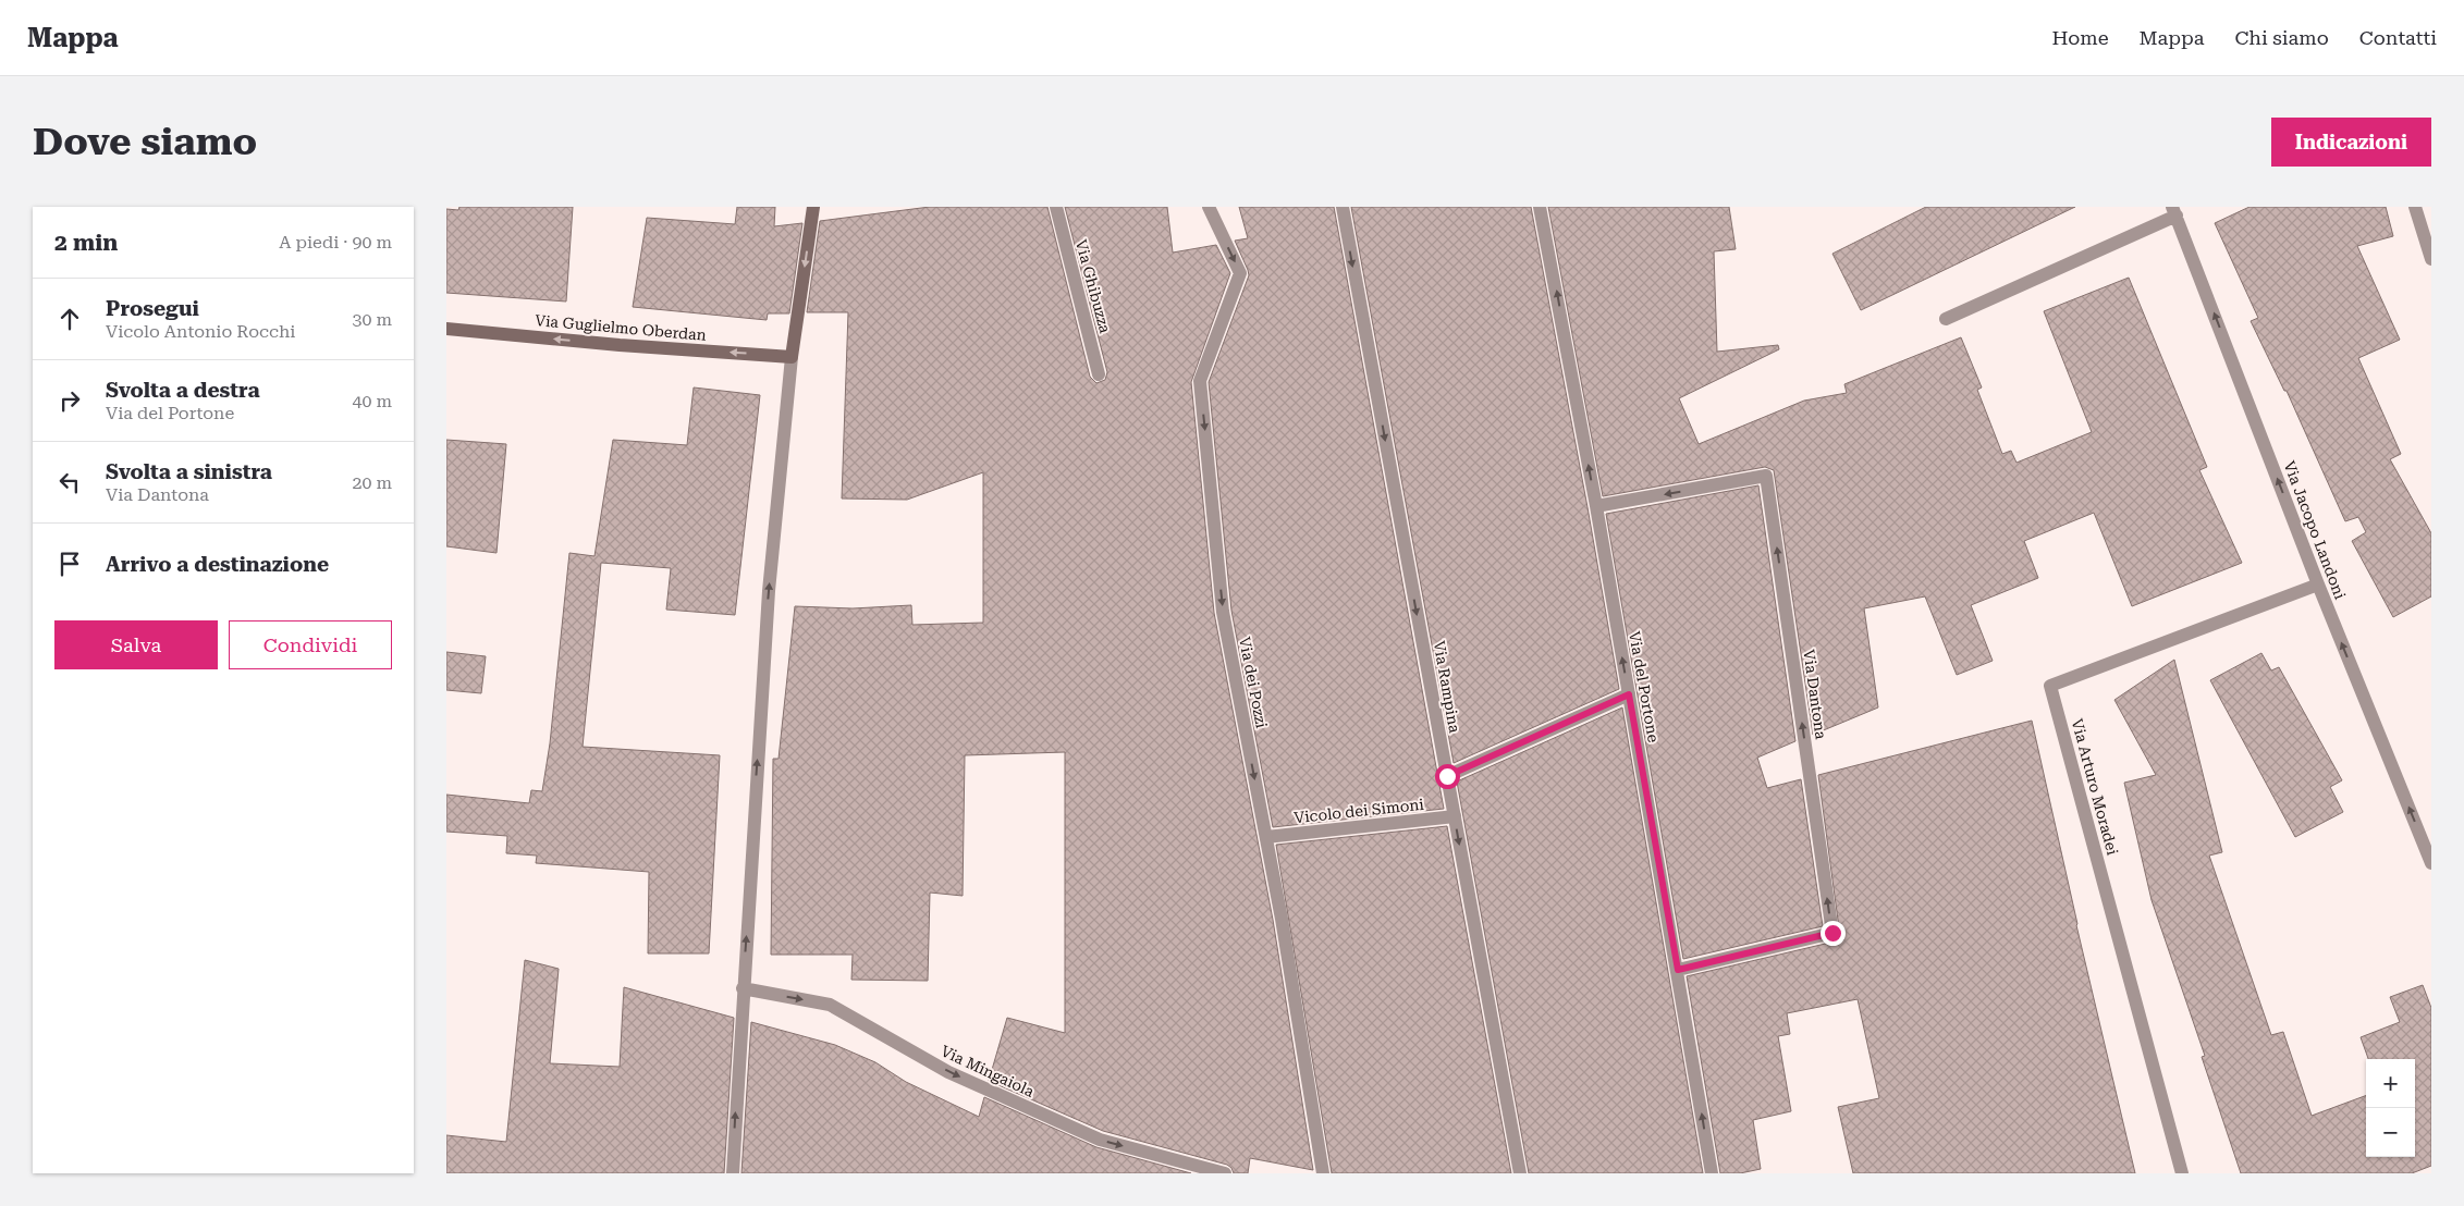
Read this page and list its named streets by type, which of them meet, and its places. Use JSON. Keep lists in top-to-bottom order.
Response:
{
  "streets": {
    "street": [
      "Via Ghibuzza",
      "Via Guglielmo Oberdan",
      "Via Jacopo Landoni",
      "Via dei Pozzi",
      "Via Rampina",
      "Via del Portone",
      "Via Dantona",
      "Via Arturo Moradei",
      "Vicolo dei Simoni",
      "Via Mingaiola"
    ]
  },
  "crossings": [
    ["Via Jacopo Landoni", "Via Arturo Moradei"],
    ["Via dei Pozzi", "Vicolo dei Simoni"],
    ["Via Rampina", "Vicolo dei Simoni"],
    ["Via del Portone", "Via Dantona"]
  ],
  "one_way": [
    "Via Guglielmo Oberdan",
    "Via Jacopo Landoni",
    "Via dei Pozzi",
    "Via Rampina",
    "Via del Portone",
    "Via Mingaiola"
  ],
  "page": {
    "header": "Mappa",
    "nav": [
      "Home",
      "Mappa",
      "Chi siamo",
      "Contatti"
    ],
    "buttons": [
      "Indicazioni",
      ["Salva", "Condividi"]
    ],
    "title": "Dove siamo",
    "heading": ["2 min", "A piedi · 90 m"],
    "list": [
      ["Prosegui", "Vicolo Antonio Rocchi", "30 m"],
      ["Svolta a destra", "Via del Portone", "40 m"],
      ["Svolta a sinistra", "Via Dantona", "20 m"],
      "Arrivo a destinazione"
    ],
    "map_buttons": ["+", "−"]
  }
}
